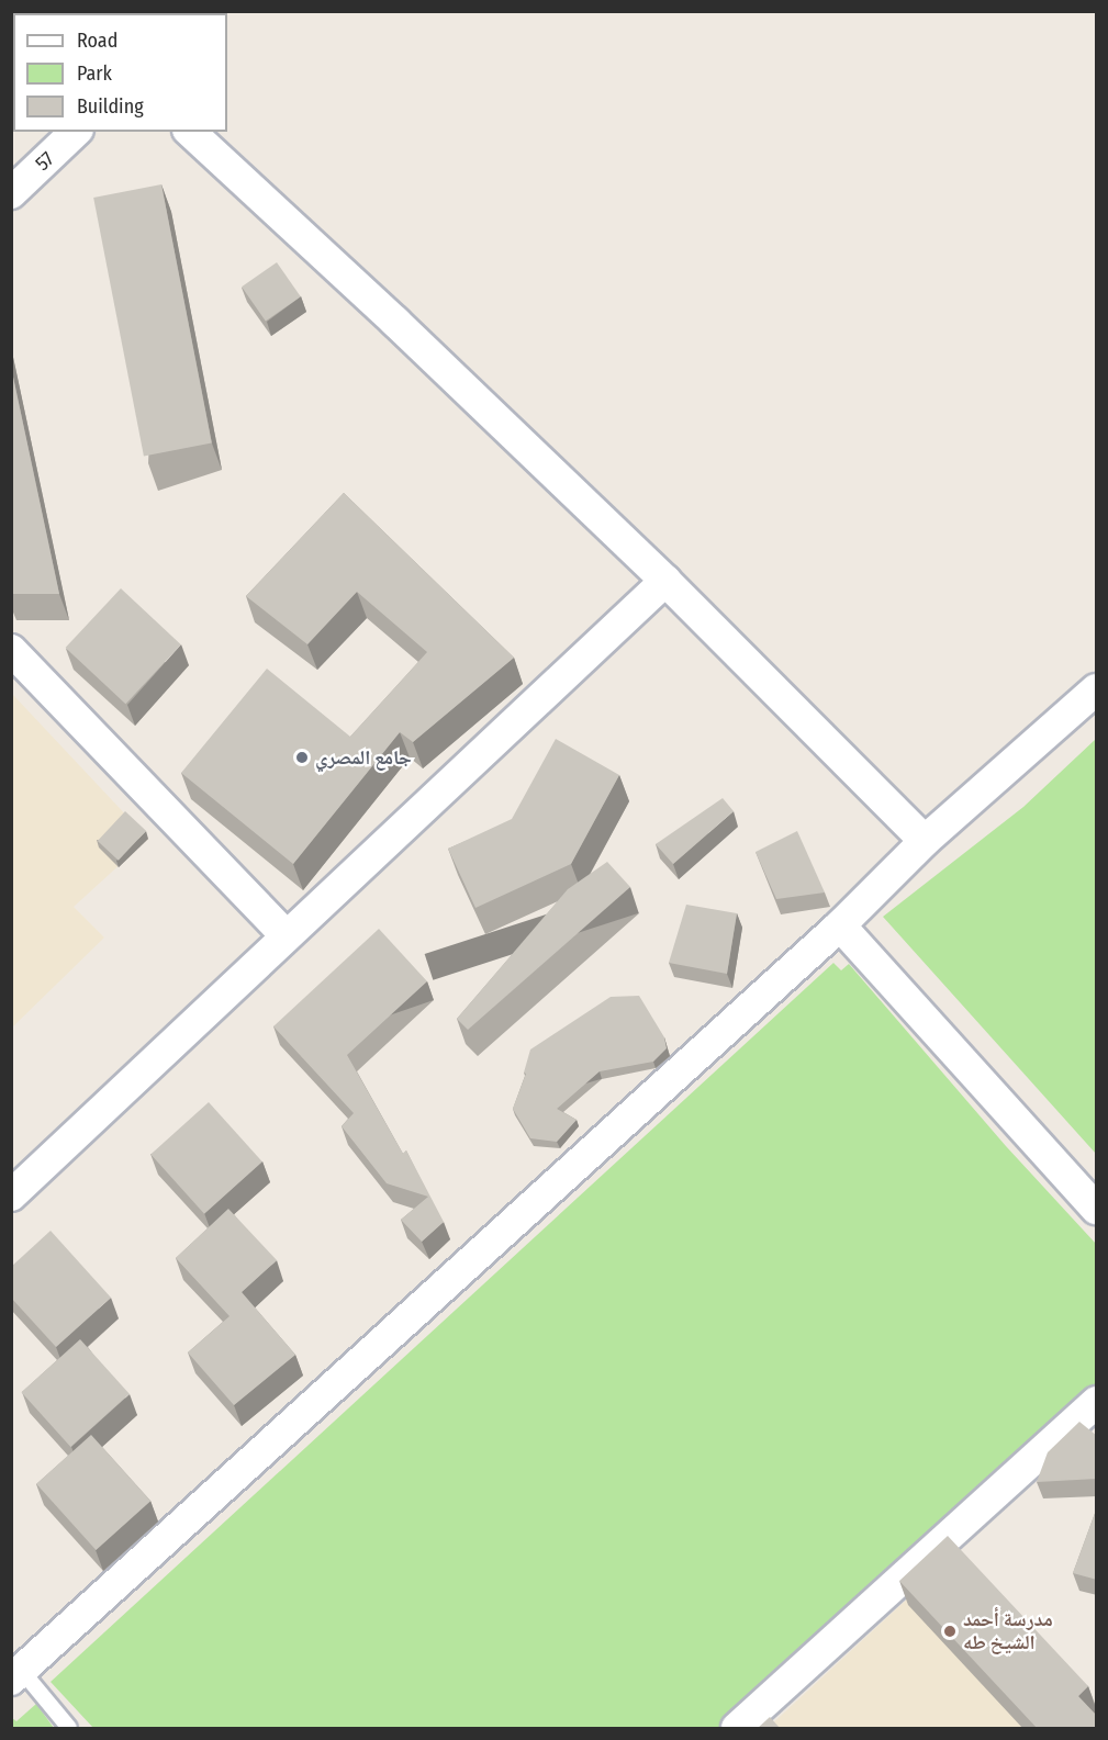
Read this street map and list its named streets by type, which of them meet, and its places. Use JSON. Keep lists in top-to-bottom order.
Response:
{
  "streets": {
    "street": ["57"]
  },
  "places": ["جامع المصري", "مدرسة أحمد الشيخ طه"],
  "legend": ["Road", "Park", "Building"]
}
